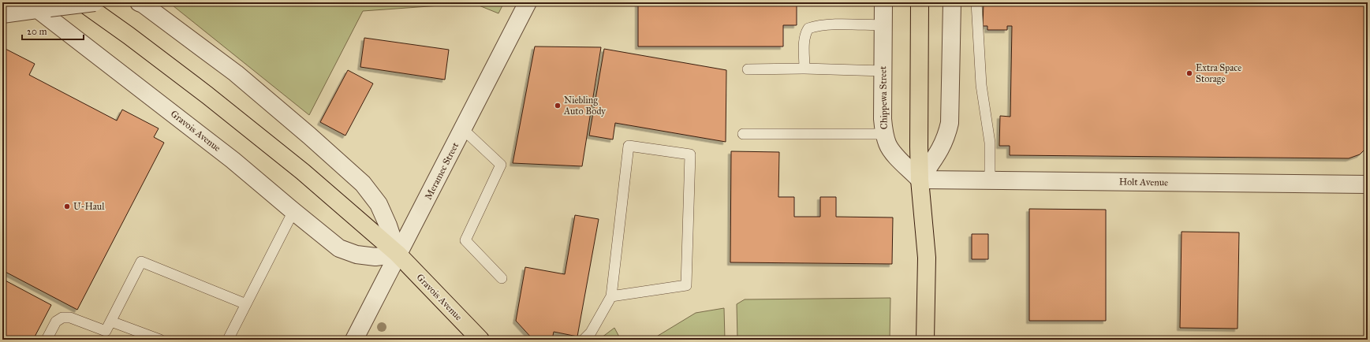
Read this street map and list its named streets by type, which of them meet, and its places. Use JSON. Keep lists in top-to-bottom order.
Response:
{
  "streets": {
    "main road": ["Gravois Avenue"],
    "street": ["Chippewa Street", "Meramec Street", "Holt Avenue"]
  },
  "crossings": [
    ["Chippewa Street", "Holt Avenue"],
    ["Gravois Avenue", "Meramec Street"]
  ],
  "places": ["Extra Space Storage", "Niebling Auto Body", "U-Haul"],
  "scale_bar": "20 m"
}
